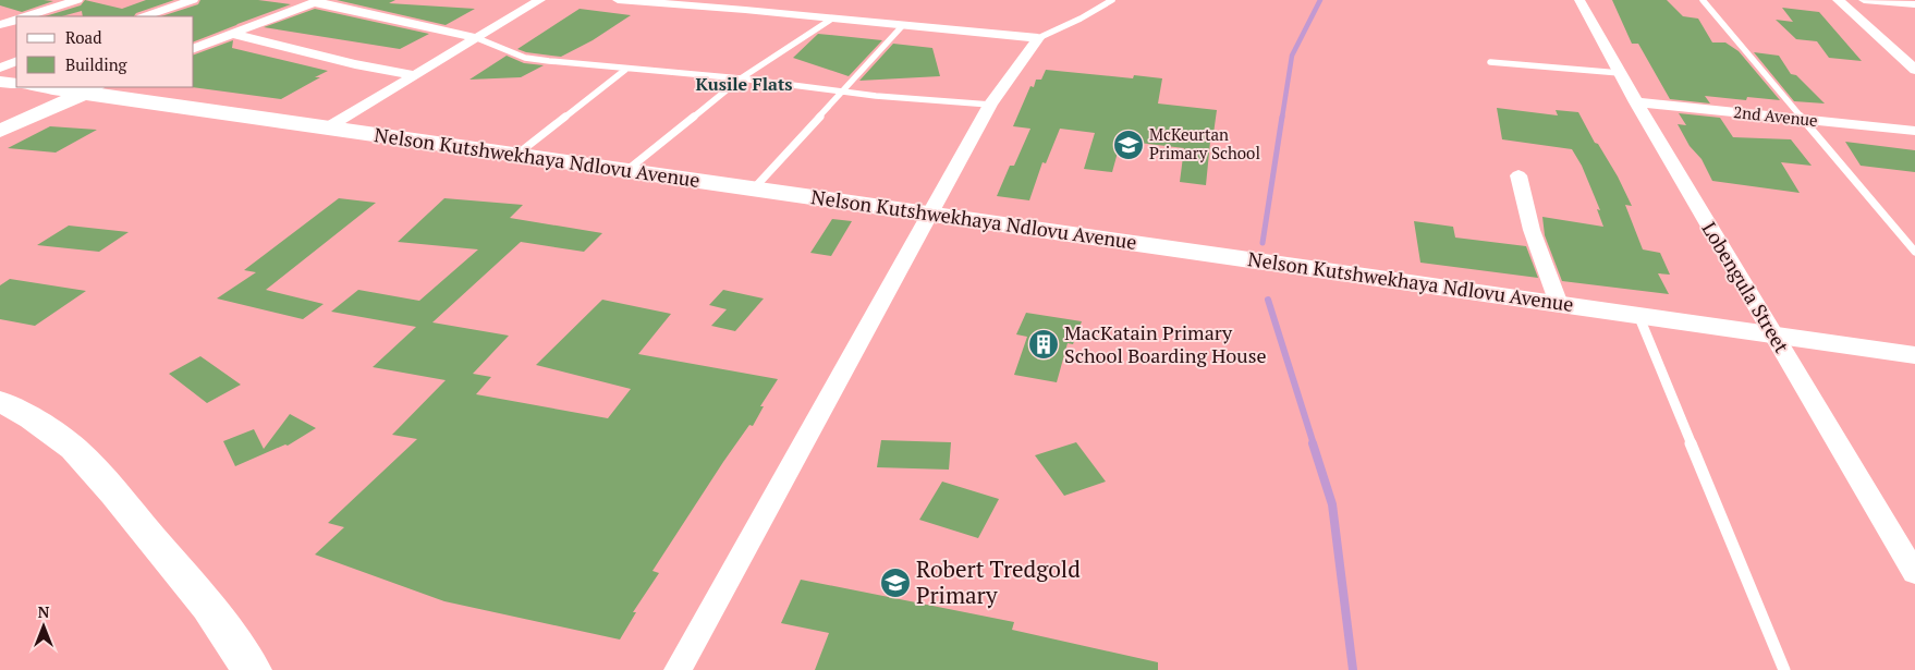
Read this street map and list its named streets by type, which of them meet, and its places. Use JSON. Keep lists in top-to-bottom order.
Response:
{
  "streets": {
    "street": ["2nd Avenue", "Nelson Kutshwekhaya Ndlovu Avenue", "Lobengula Street"]
  },
  "crossings": [
    ["2nd Avenue", "Lobengula Street"],
    ["Nelson Kutshwekhaya Ndlovu Avenue", "Lobengula Street"]
  ],
  "districts": ["Kusile Flats"],
  "places": {
    "school or university": ["McKeurtan Primary School", "Robert Tredgold Primary"],
    "building": ["MacKatain Primary School Boarding House"]
  },
  "legend": ["Road", "Building"],
  "north": "top"
}
